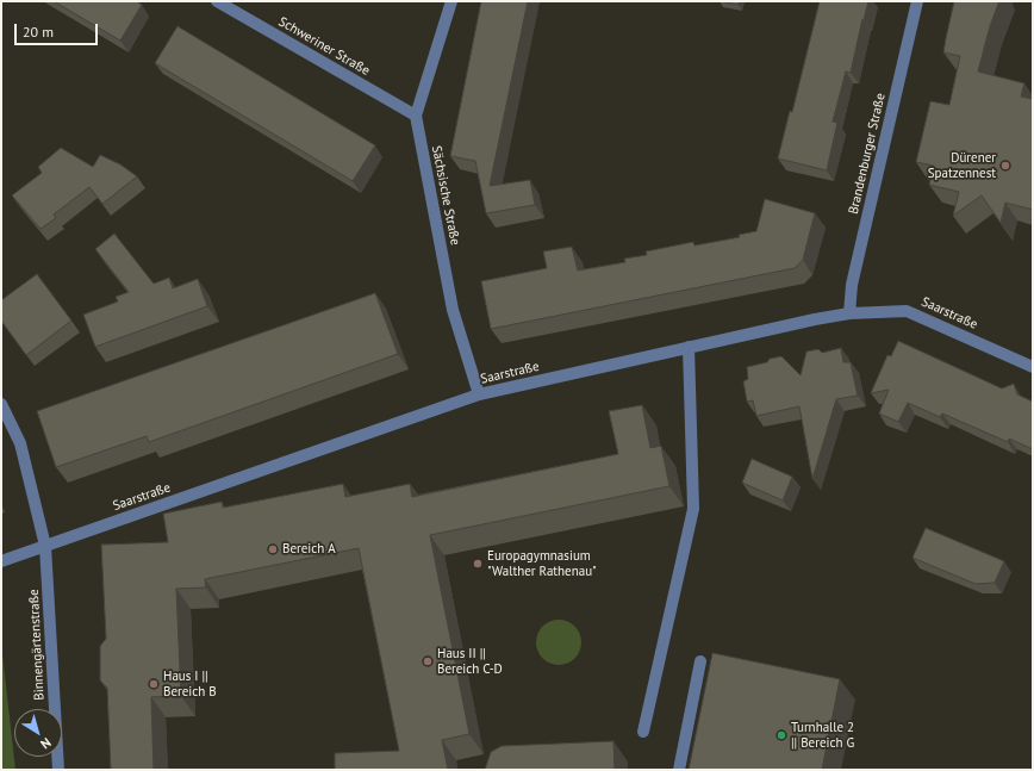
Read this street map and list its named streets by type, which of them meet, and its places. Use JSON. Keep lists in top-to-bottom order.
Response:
{
  "streets": {
    "street": [
      "Schweriner Straße",
      "Brandenburger Straße",
      "Sächsische Straße",
      "Saarstraße",
      "Binnengärtenstraße"
    ]
  },
  "crossings": [
    ["Schweriner Straße", "Sächsische Straße"],
    ["Brandenburger Straße", "Saarstraße"],
    ["Sächsische Straße", "Saarstraße"],
    ["Saarstraße", "Binnengärtenstraße"]
  ],
  "places": [
    "Dürener Spatzennest",
    "Bereich A",
    "Europagymnasium \"Walther Rathenau\"",
    "Haus II || Bereich C-D",
    "Haus I || Bereich B",
    "Turnhalle 2 || Bereich G"
  ],
  "scale_bar": "20 m",
  "north": "bottom right"
}
